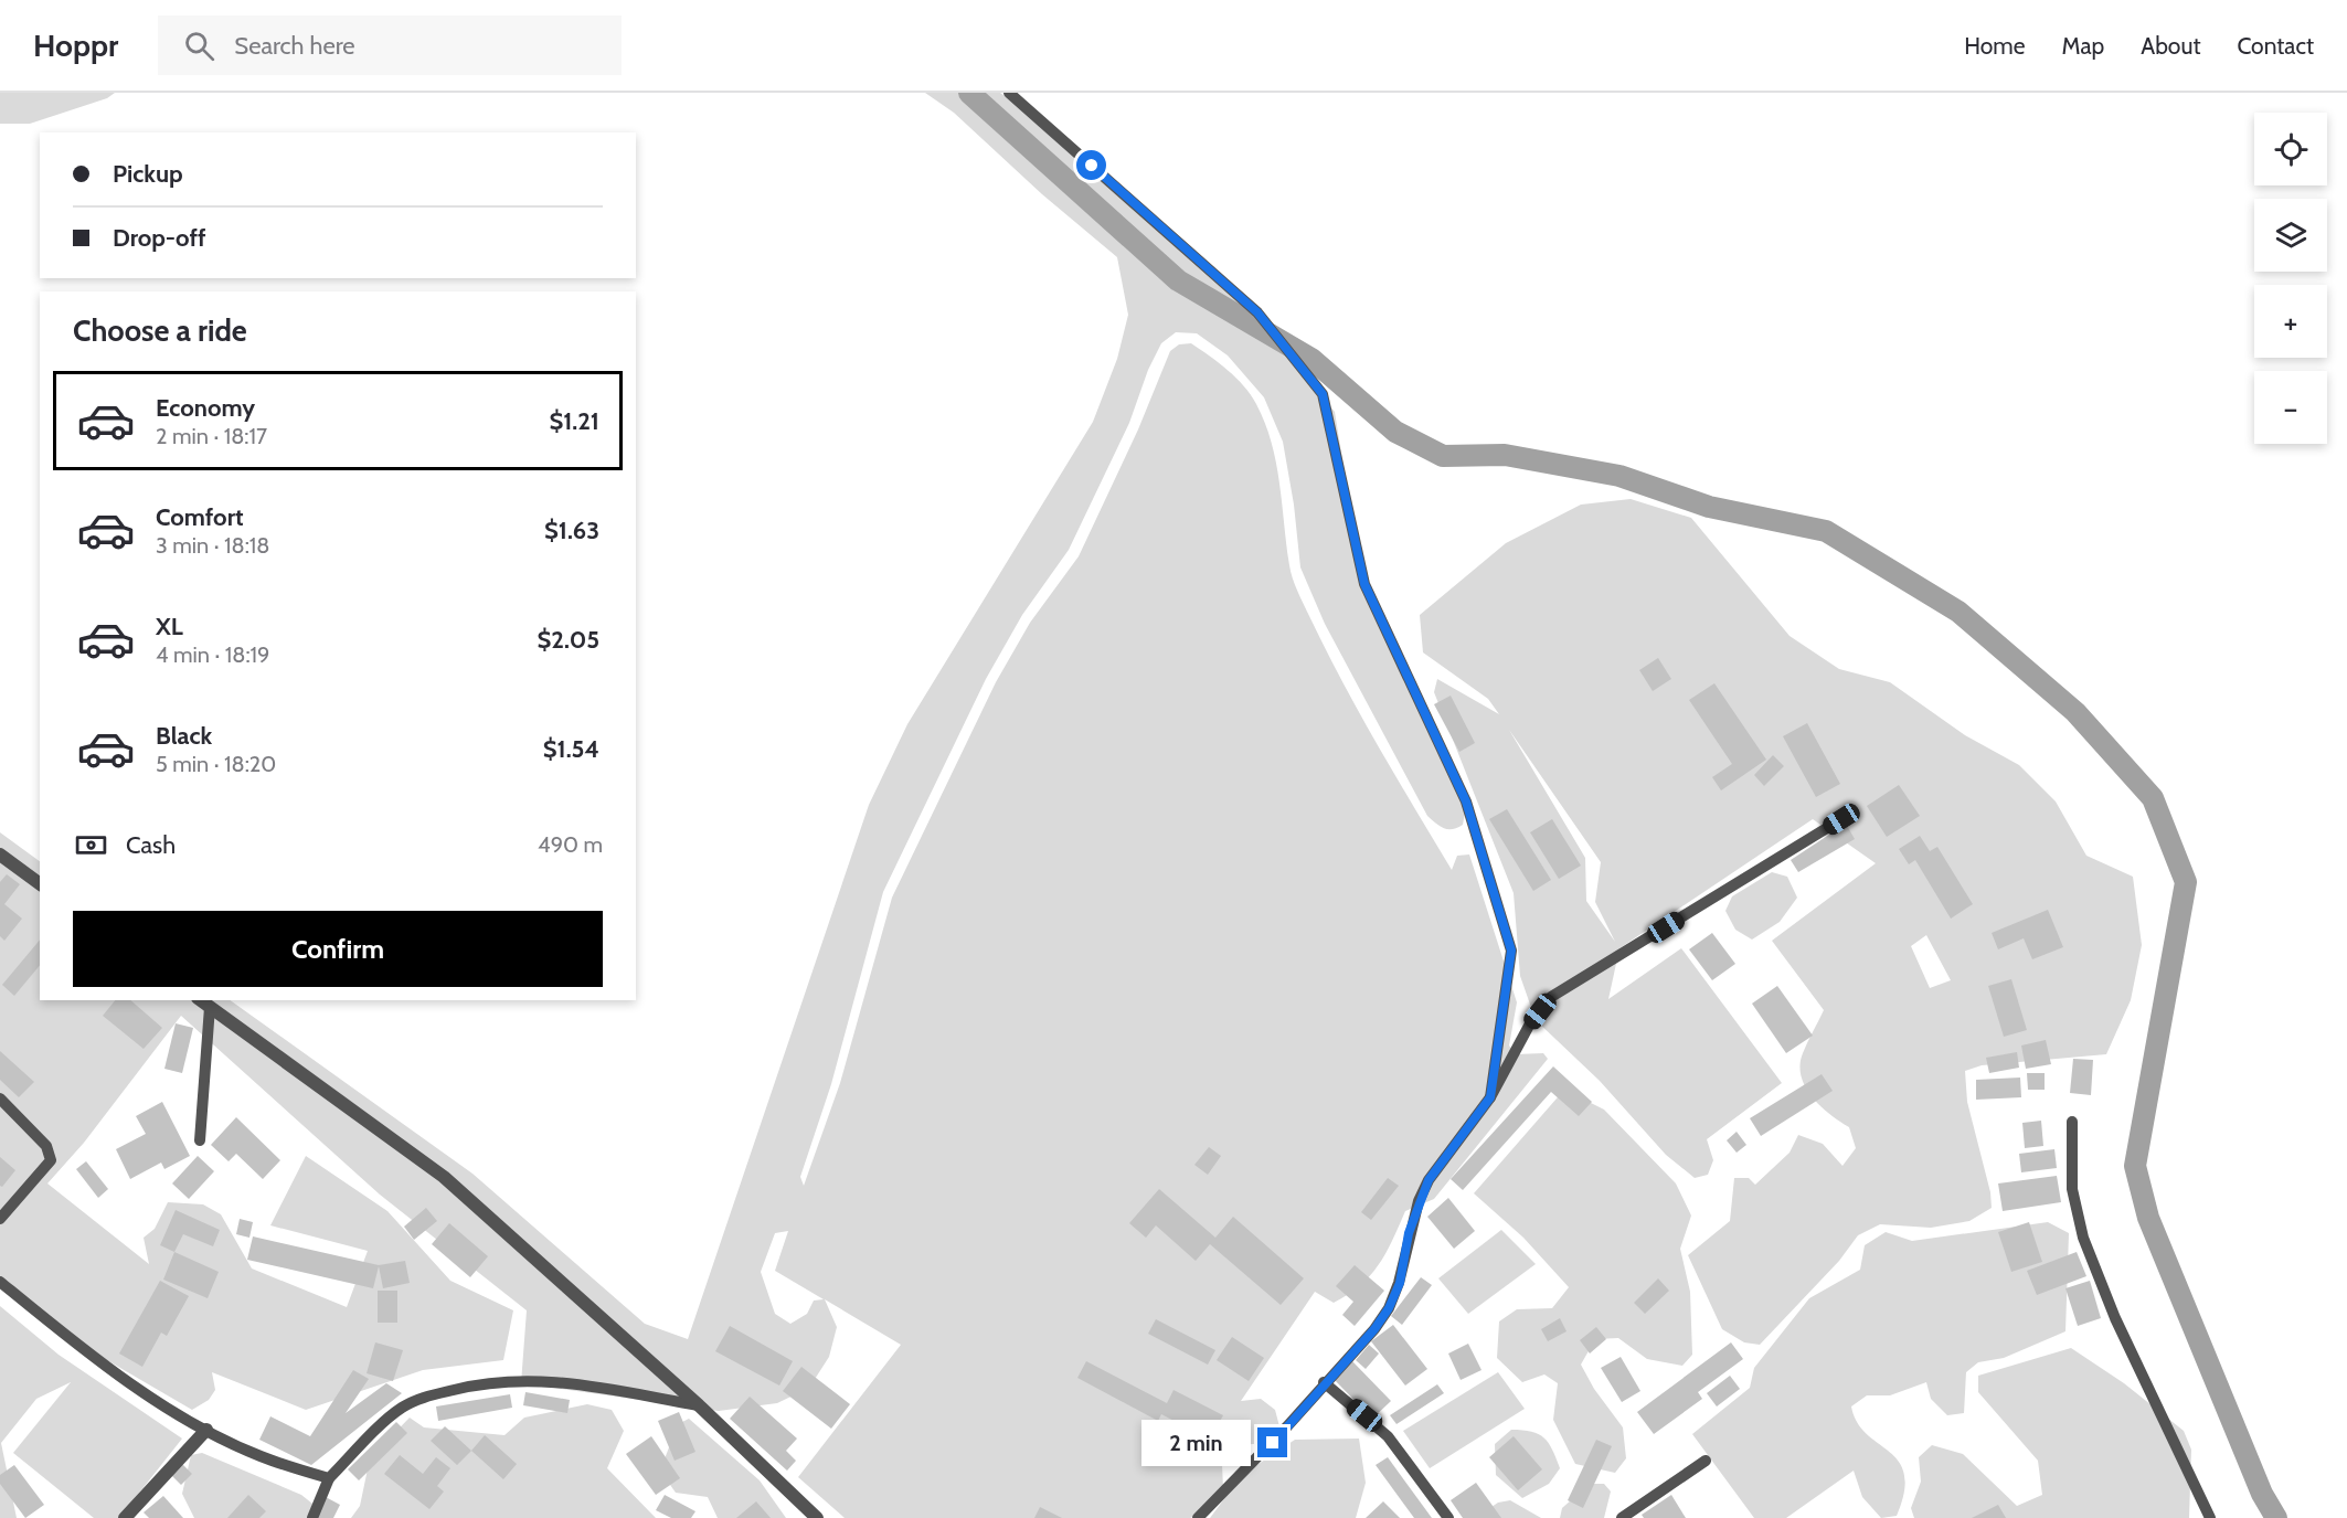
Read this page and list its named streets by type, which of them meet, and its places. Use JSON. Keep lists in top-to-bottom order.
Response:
{
  "page": {
    "header": "Hoppr",
    "search": "Search here",
    "nav": [
      "Home",
      "Map",
      "About",
      "Contact"
    ],
    "map_buttons": ["+", "−"],
    "banner": ["Pickup", "Drop-off"],
    "heading": "Choose a ride",
    "list": [
      {
        "name": "Economy",
        "note": "2 min · 18:17",
        "value": "$1.21"
      },
      {
        "name": "Comfort",
        "note": "3 min · 18:18",
        "value": "$1.63"
      },
      {
        "name": "XL",
        "note": "4 min · 18:19",
        "value": "$2.05"
      },
      {
        "name": "Black",
        "note": "5 min · 18:20",
        "value": "$1.54"
      }
    ],
    "pay": ["Cash", "490 m"],
    "buttons": "Confirm",
    "bubble": "2 min"
  }
}
